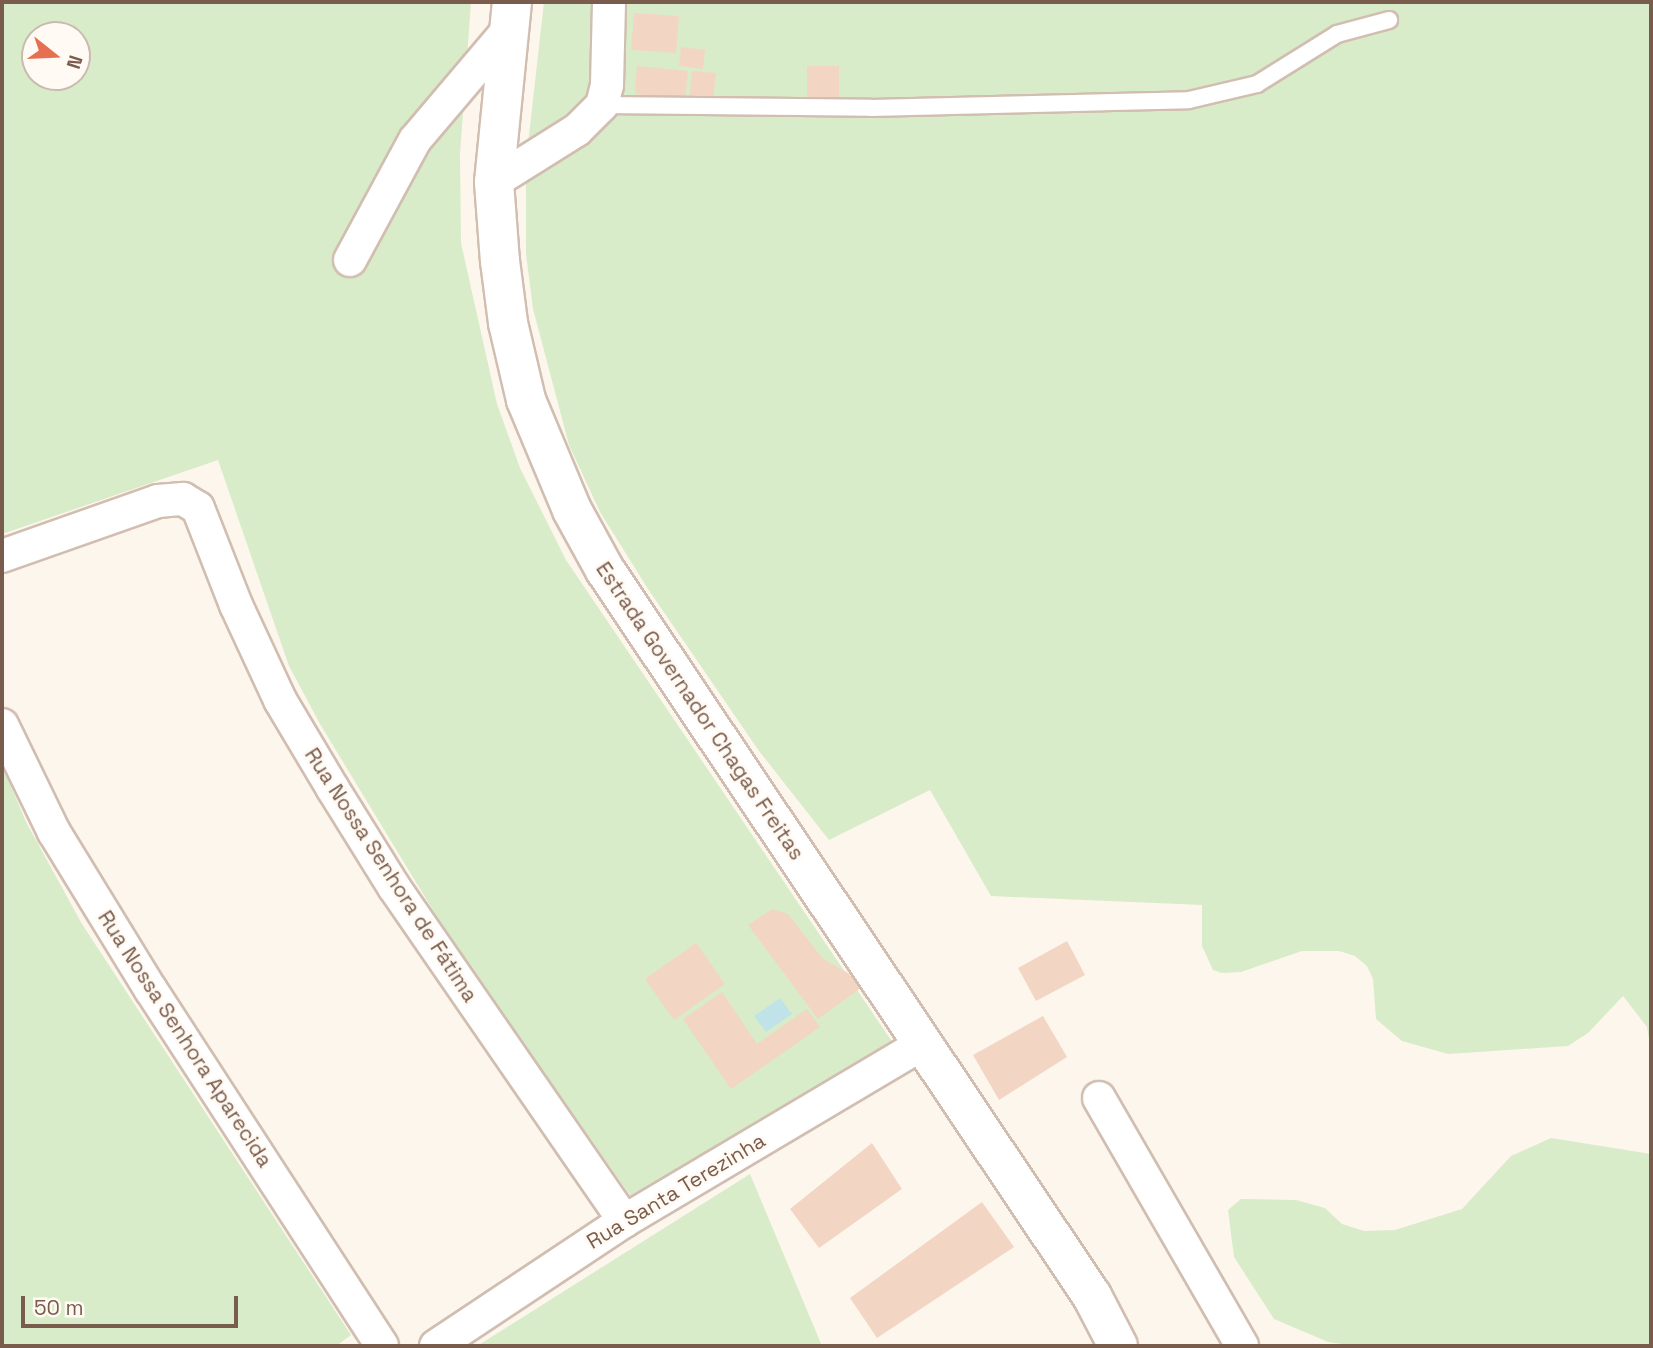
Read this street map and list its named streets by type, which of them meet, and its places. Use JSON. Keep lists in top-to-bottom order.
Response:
{
  "streets": {
    "main road": ["Estrada Governador Chagas Freitas"],
    "street": ["Rua Nossa Senhora de Fátima", "Rua Nossa Senhora Aparecida", "Rua Santa Terezinha"]
  },
  "crossings": [
    ["Estrada Governador Chagas Freitas", "Rua Santa Terezinha"],
    ["Rua Nossa Senhora de Fátima", "Rua Santa Terezinha"]
  ],
  "scale_bar": "50 m",
  "north": "right"
}
